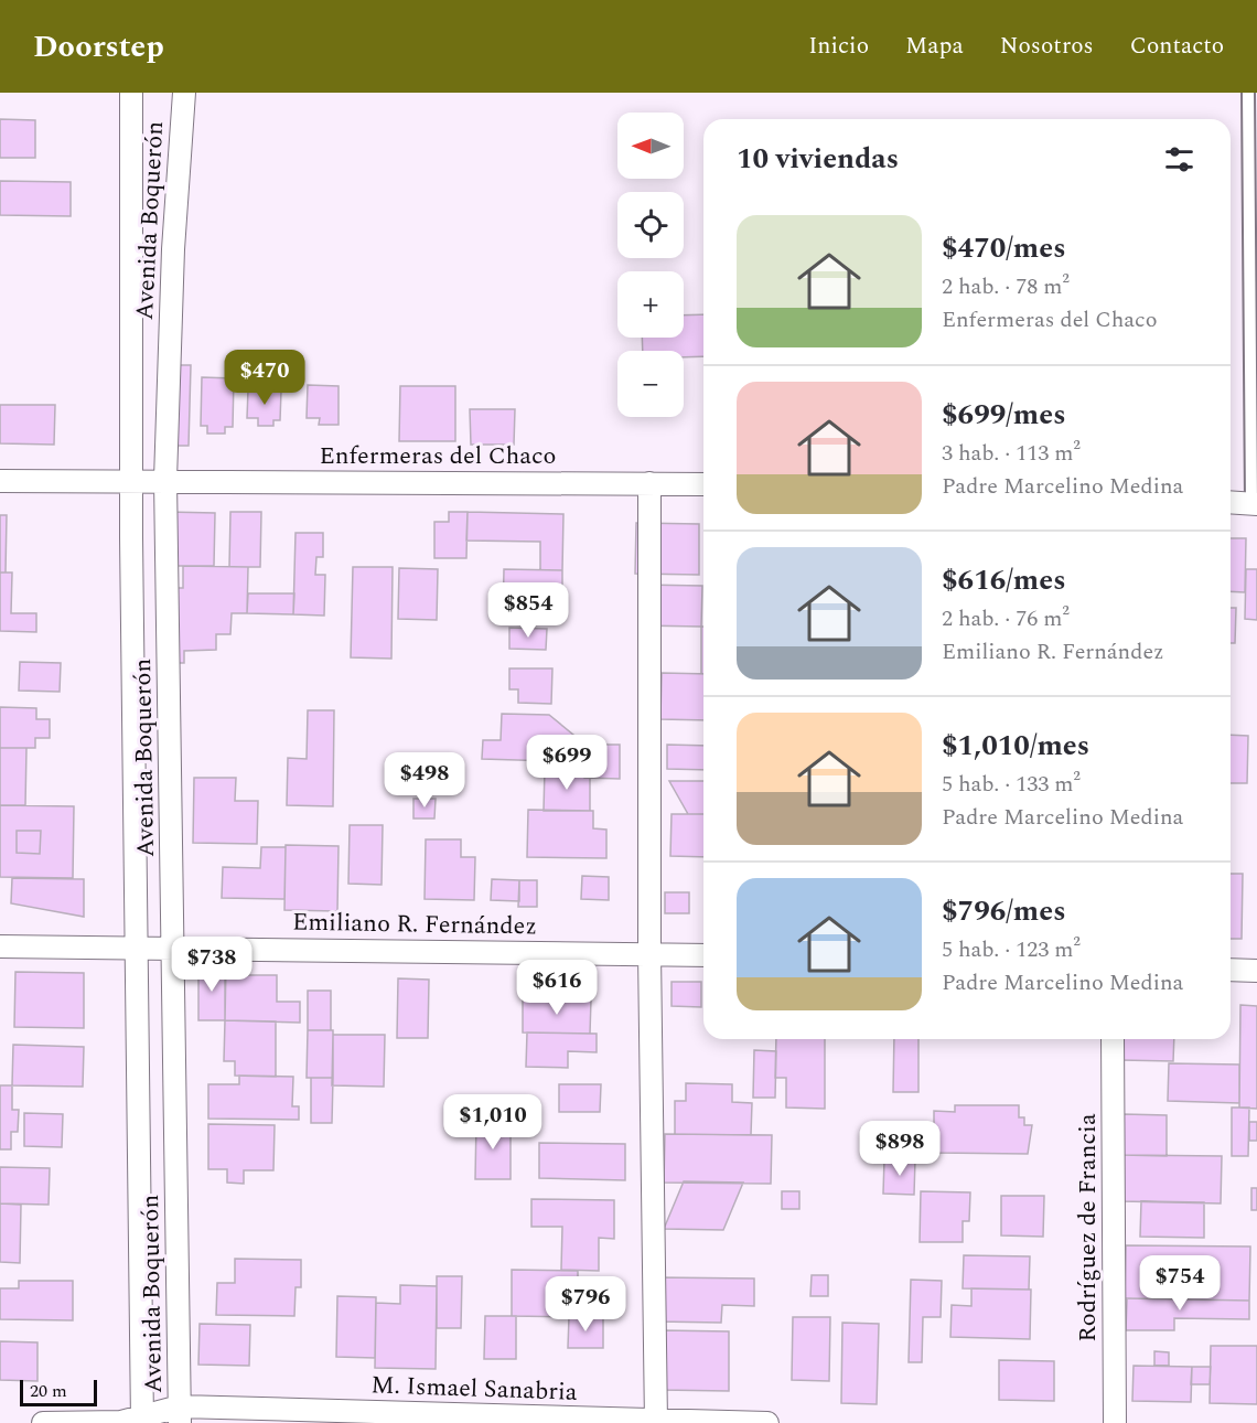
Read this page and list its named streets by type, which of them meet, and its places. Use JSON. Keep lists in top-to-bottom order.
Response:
{
  "streets": {
    "street": [
      "Avenida Boquerón",
      "Enfermeras del Chaco",
      "Emiliano R. Fernández",
      "Rodríguez de Francia",
      "M. Ismael Sanabria"
    ]
  },
  "crossings": [
    ["Avenida Boquerón", "Enfermeras del Chaco"],
    ["Avenida Boquerón", "Emiliano R. Fernández"],
    ["Avenida Boquerón", "M. Ismael Sanabria"]
  ],
  "scale_bar": "20 m",
  "north": "left",
  "page": {
    "header": "Doorstep",
    "nav": [
      "Inicio",
      "Mapa",
      "Nosotros",
      "Contacto"
    ],
    "map_buttons": ["+", "−"],
    "heading": "10 viviendas",
    "list": [
      {
        "name": "$470/mes",
        "note": "2 hab. · 78 m² · Enfermeras del Chaco"
      },
      {
        "name": "$699/mes",
        "note": "3 hab. · 113 m² · Padre Marcelino Medina"
      },
      {
        "name": "$616/mes",
        "note": "2 hab. · 76 m² · Emiliano R. Fernández"
      },
      {
        "name": "$1,010/mes",
        "note": "5 hab. · 133 m² · Padre Marcelino Medina"
      },
      {
        "name": "$796/mes",
        "note": "5 hab. · 123 m² · Padre Marcelino Medina"
      }
    ],
    "price": [
      "$470",
      "$854",
      "$699",
      "$498",
      "$738",
      "$616",
      "$1,010",
      "$898",
      "$754",
      "$796"
    ],
    "scale": "20 m"
  }
}
